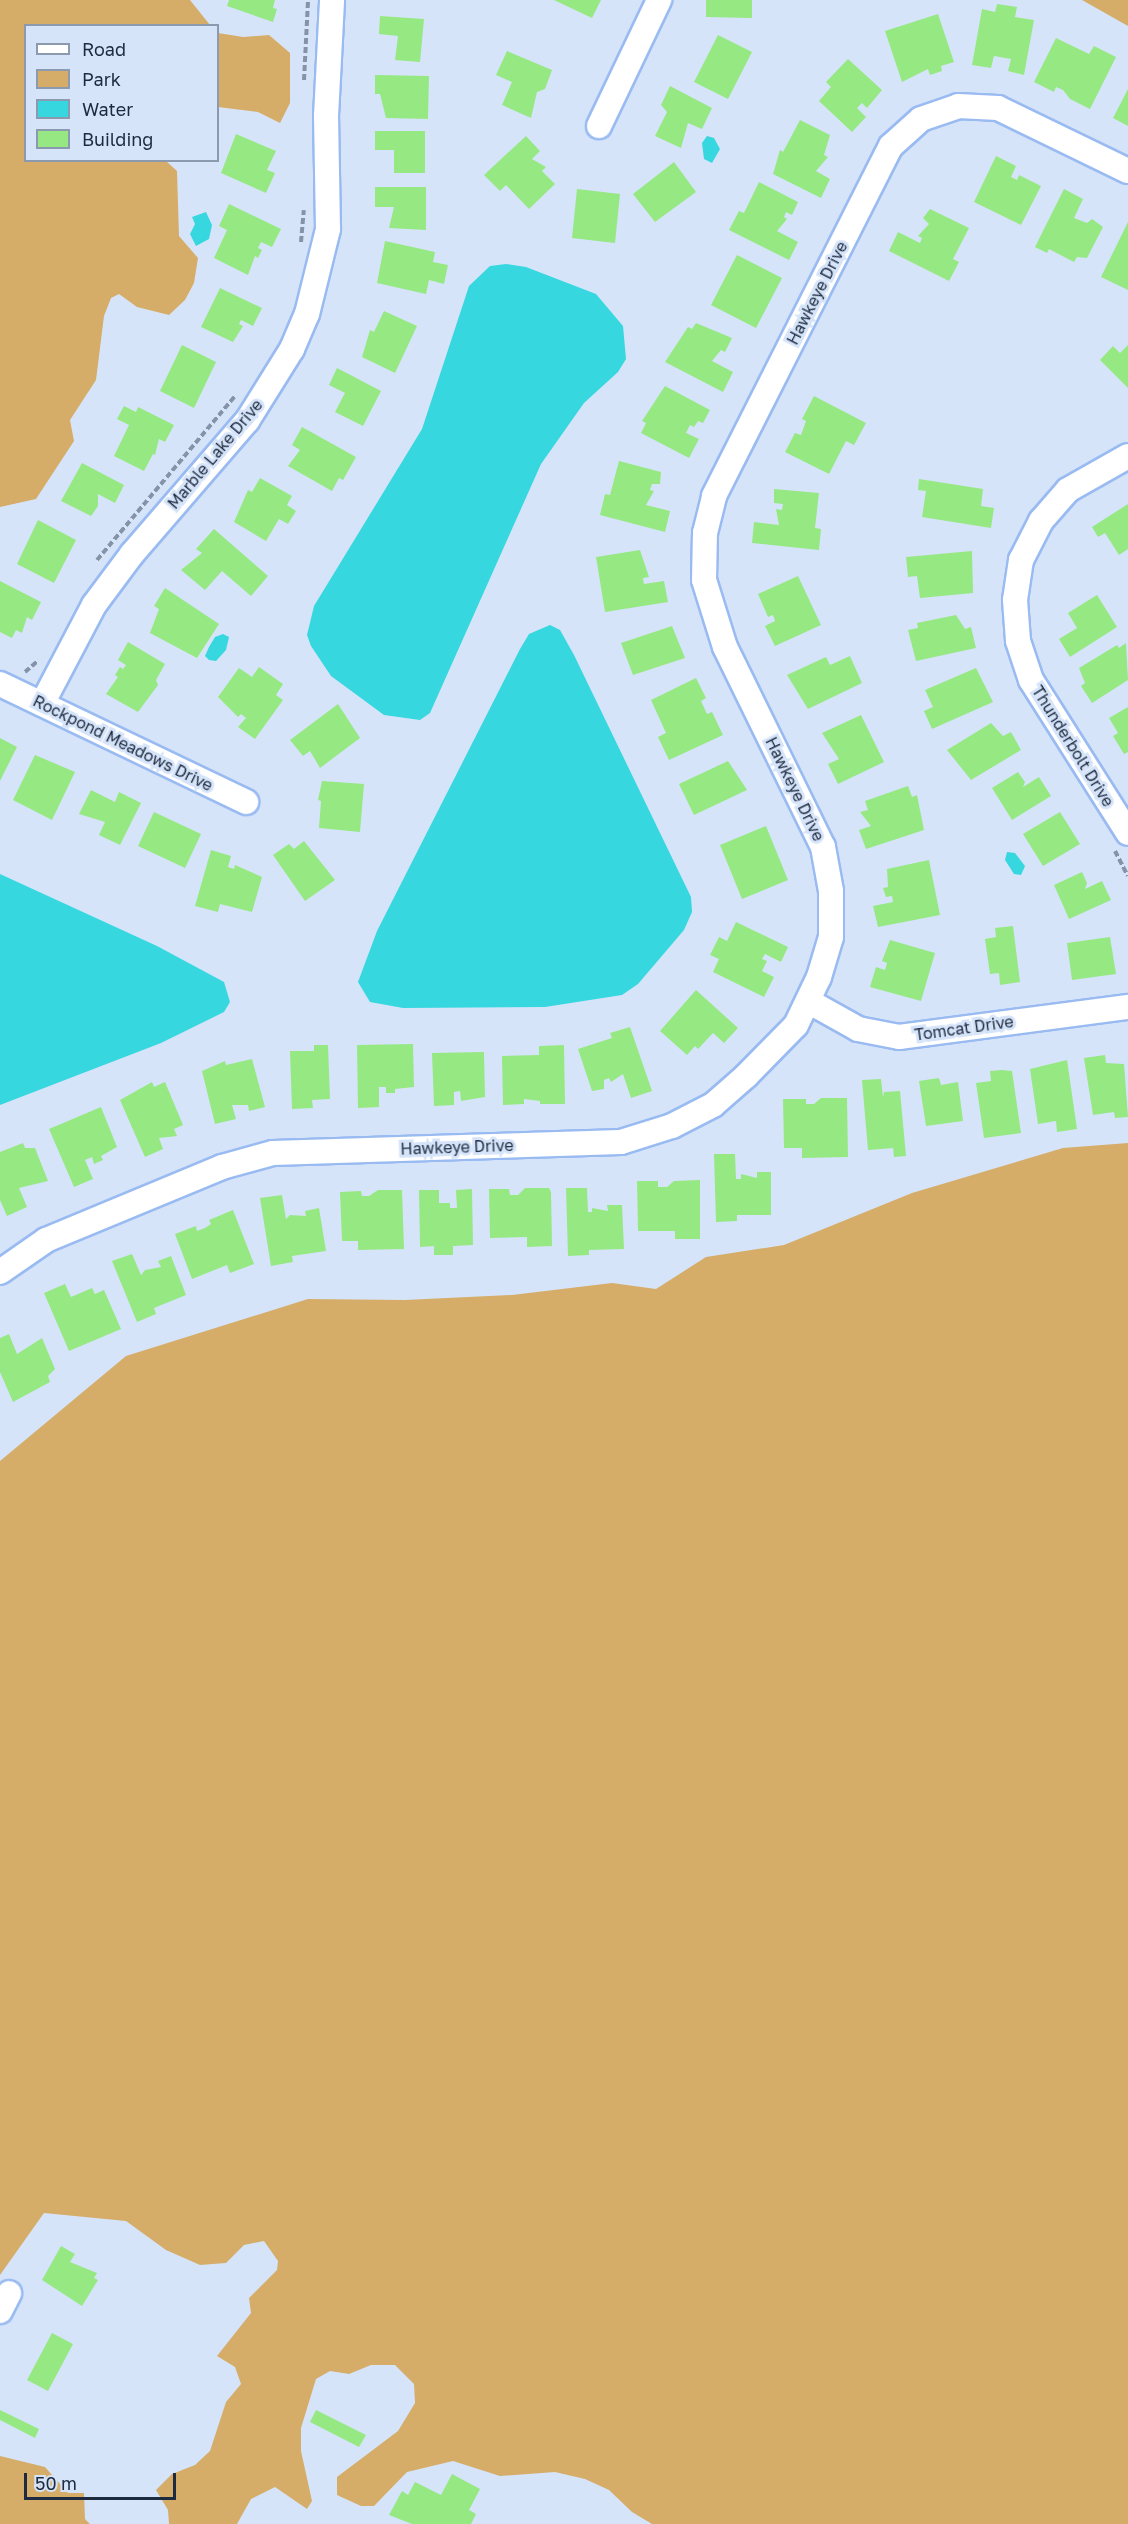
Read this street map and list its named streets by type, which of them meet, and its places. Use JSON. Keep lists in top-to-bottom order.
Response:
{
  "streets": {
    "street": [
      "Hawkeye Drive",
      "Marble Lake Drive",
      "Rockpond Meadows Drive",
      "Thunderbolt Drive",
      "Tomcat Drive"
    ]
  },
  "crossings": [
    ["Hawkeye Drive", "Tomcat Drive"],
    ["Marble Lake Drive", "Rockpond Meadows Drive"]
  ],
  "legend": [
    "Road",
    "Park",
    "Water",
    "Building"
  ],
  "scale_bar": "50 m"
}
